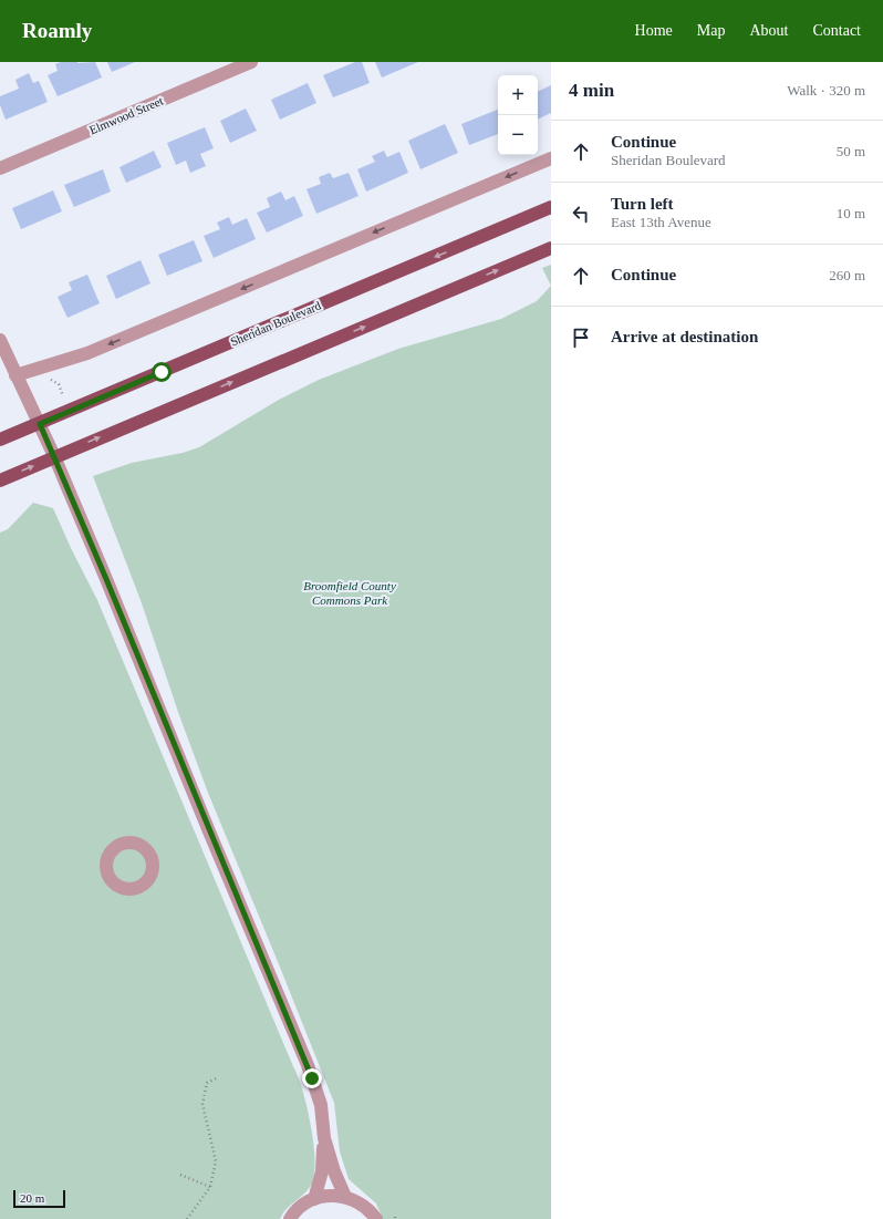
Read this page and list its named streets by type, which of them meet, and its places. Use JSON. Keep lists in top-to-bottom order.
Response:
{
  "streets": {
    "main road": ["Sheridan Boulevard"],
    "street": ["Elmwood Street"]
  },
  "parks": ["Broomfield County Commons Park"],
  "scale_bar": "20 m",
  "page": {
    "header": "Roamly",
    "nav": [
      "Home",
      "Map",
      "About",
      "Contact"
    ],
    "heading": ["4 min", "Walk · 320 m"],
    "map_buttons": ["+", "−"],
    "list": [
      ["Continue", "Sheridan Boulevard", "50 m"],
      ["Turn left", "East 13th Avenue", "10 m"],
      ["Continue", "260 m"],
      "Arrive at destination"
    ],
    "scale": "20 m"
  }
}
